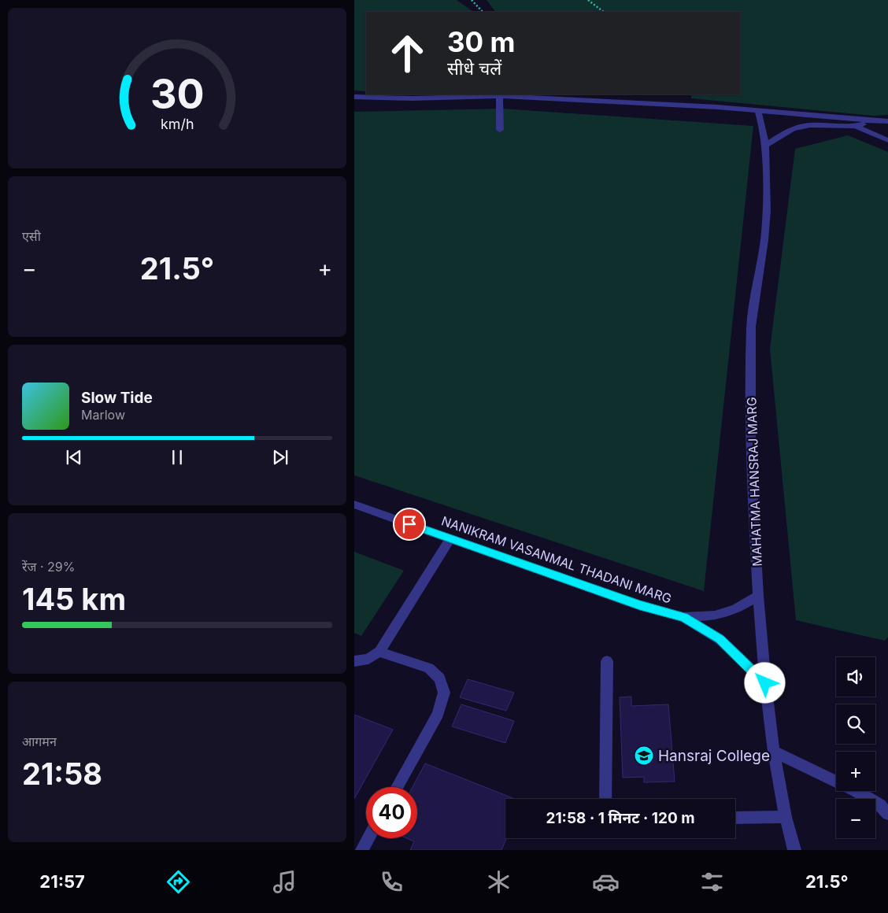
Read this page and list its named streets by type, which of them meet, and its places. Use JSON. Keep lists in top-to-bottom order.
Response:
{
  "streets": {
    "street": ["MAHATMA HANSRAJ MARG", "NANIKRAM VASANMAL THADANI MARG"]
  },
  "places": {
    "school or university": ["Hansraj College"]
  },
  "page": {
    "turn": ["30 m", "सीधे चलें"],
    "tile": [
      "एसी",
      ["रेंज · 29%", "145 km"],
      ["आगमन", "21:58"]
    ],
    "heat": ["−", "21.5°", "+"],
    "song": ["Slow Tide", "Marlow"],
    "map_buttons": ["+", "−"],
    "limit": "40",
    "trip": "21:58 · 1 मिनट · 120 m",
    "tabs": ["21:57", "21.5°"],
    "gauge": ["30", "km/h"]
  }
}
